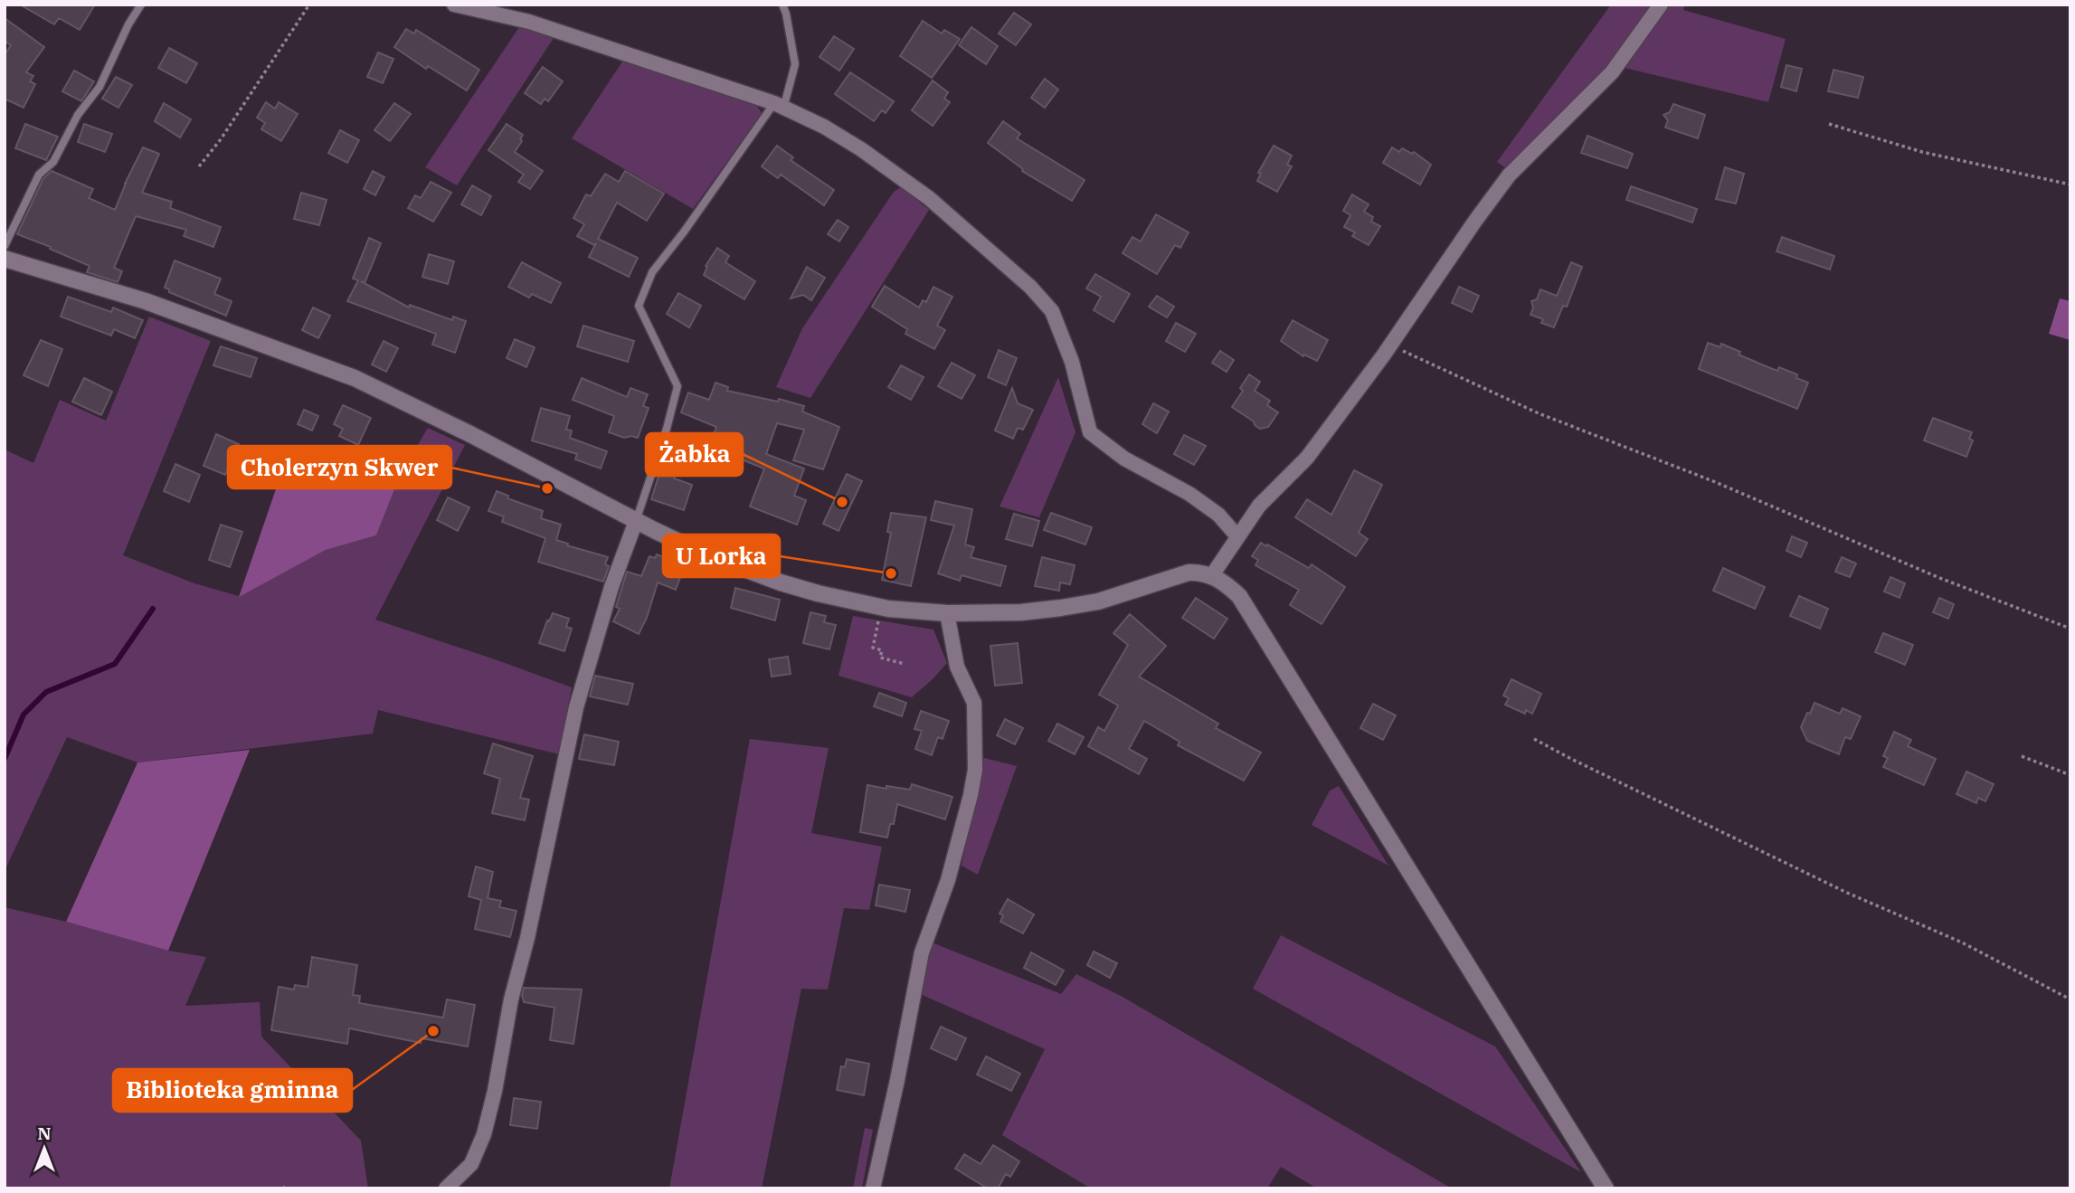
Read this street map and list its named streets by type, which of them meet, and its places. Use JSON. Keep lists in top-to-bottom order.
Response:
{
  "places": [
    "Cholerzyn Skwer",
    "Żabka",
    "U Lorka",
    "Biblioteka gminna"
  ],
  "north": "top"
}
